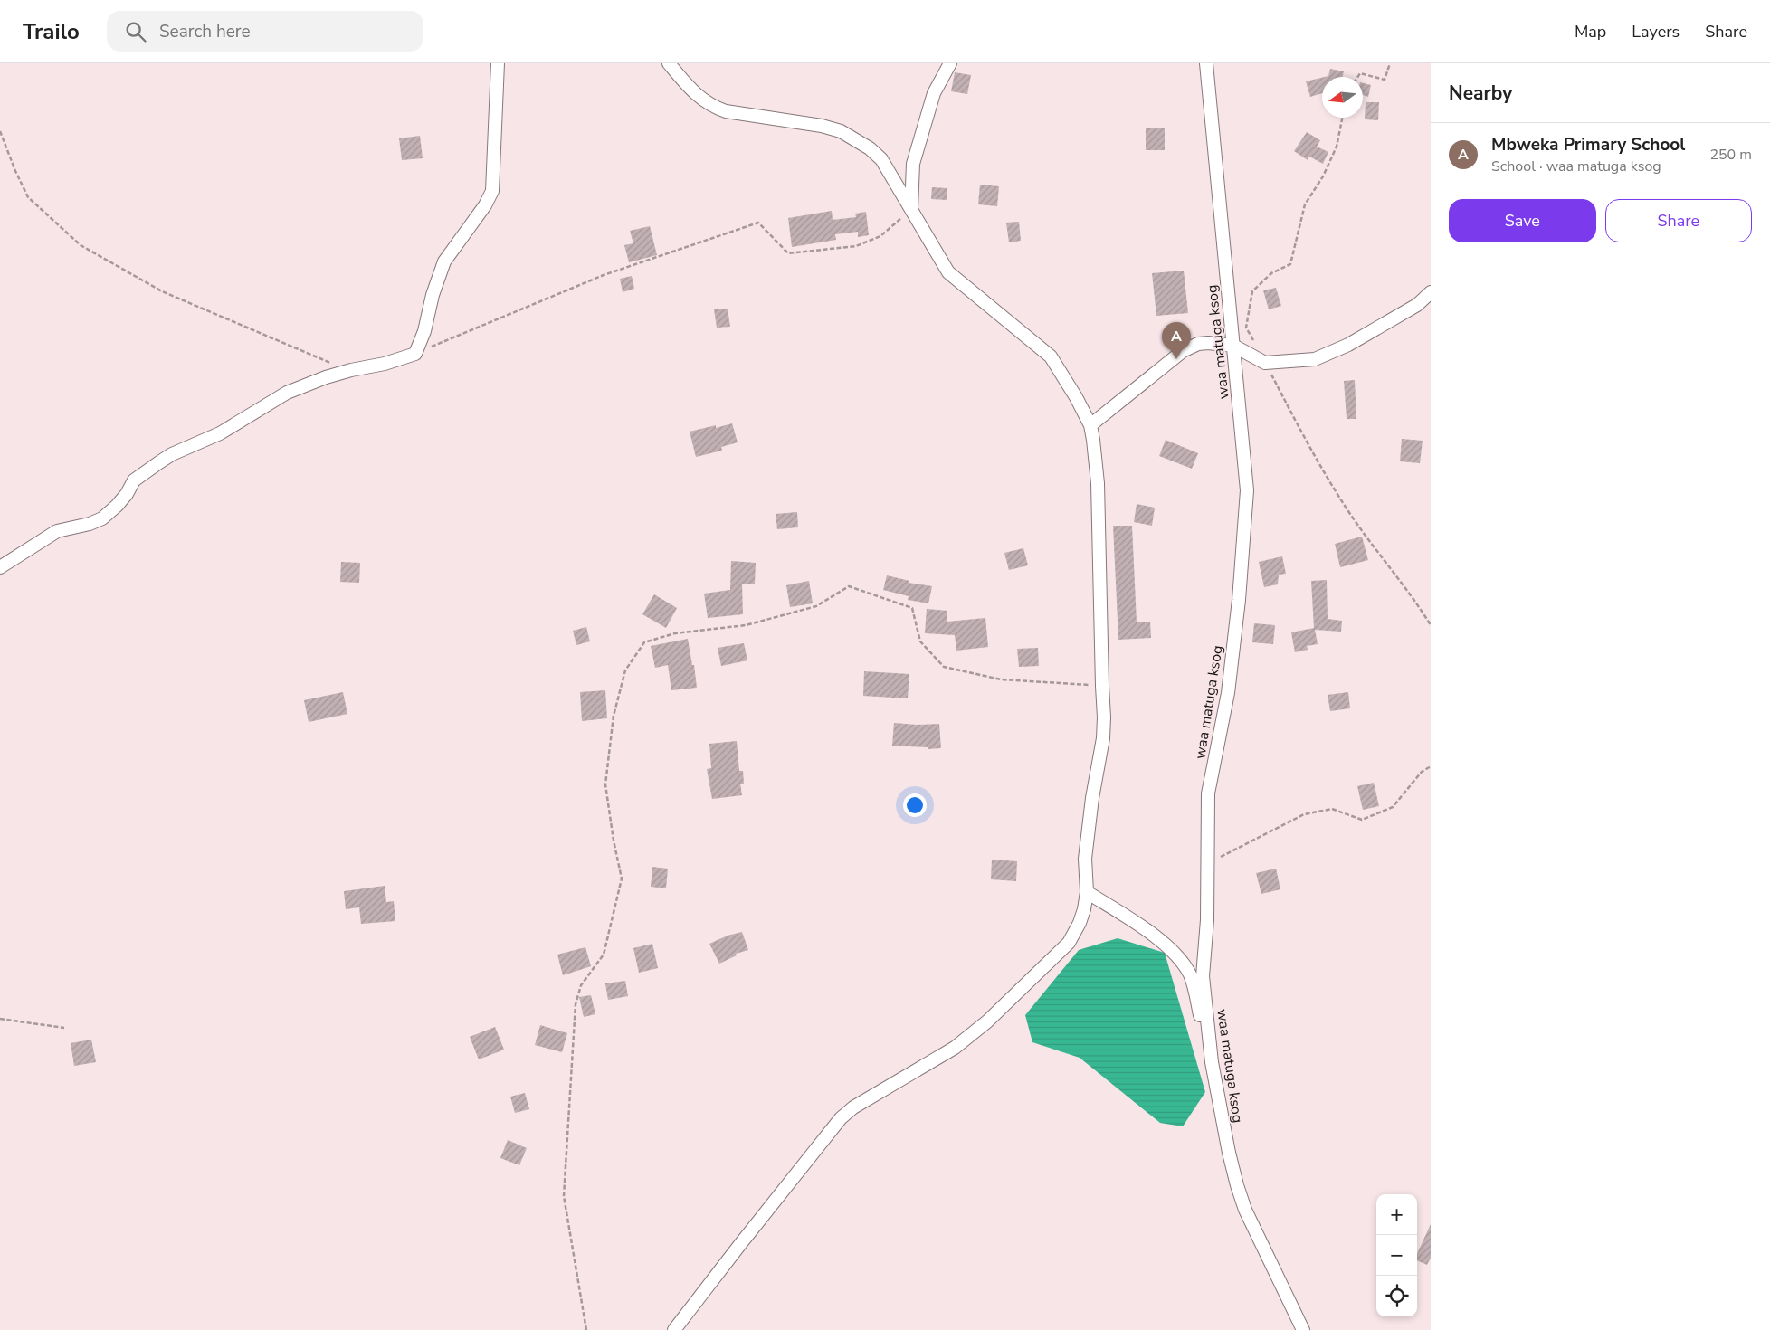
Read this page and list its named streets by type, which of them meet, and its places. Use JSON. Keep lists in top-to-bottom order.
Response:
{
  "streets": {
    "street": ["waa matuga ksog"]
  },
  "north": "left",
  "page": {
    "header": "Trailo",
    "search": "Search here",
    "nav": ["Map", "Layers", "Share"],
    "heading": "Nearby",
    "list": [
      {
        "mark": "A",
        "name": "Mbweka Primary School",
        "note": "School · waa matuga ksog",
        "value": "250 m"
      }
    ],
    "buttons": ["Save", "Share"],
    "pins": "A",
    "map_buttons": ["+", "−"]
  }
}
